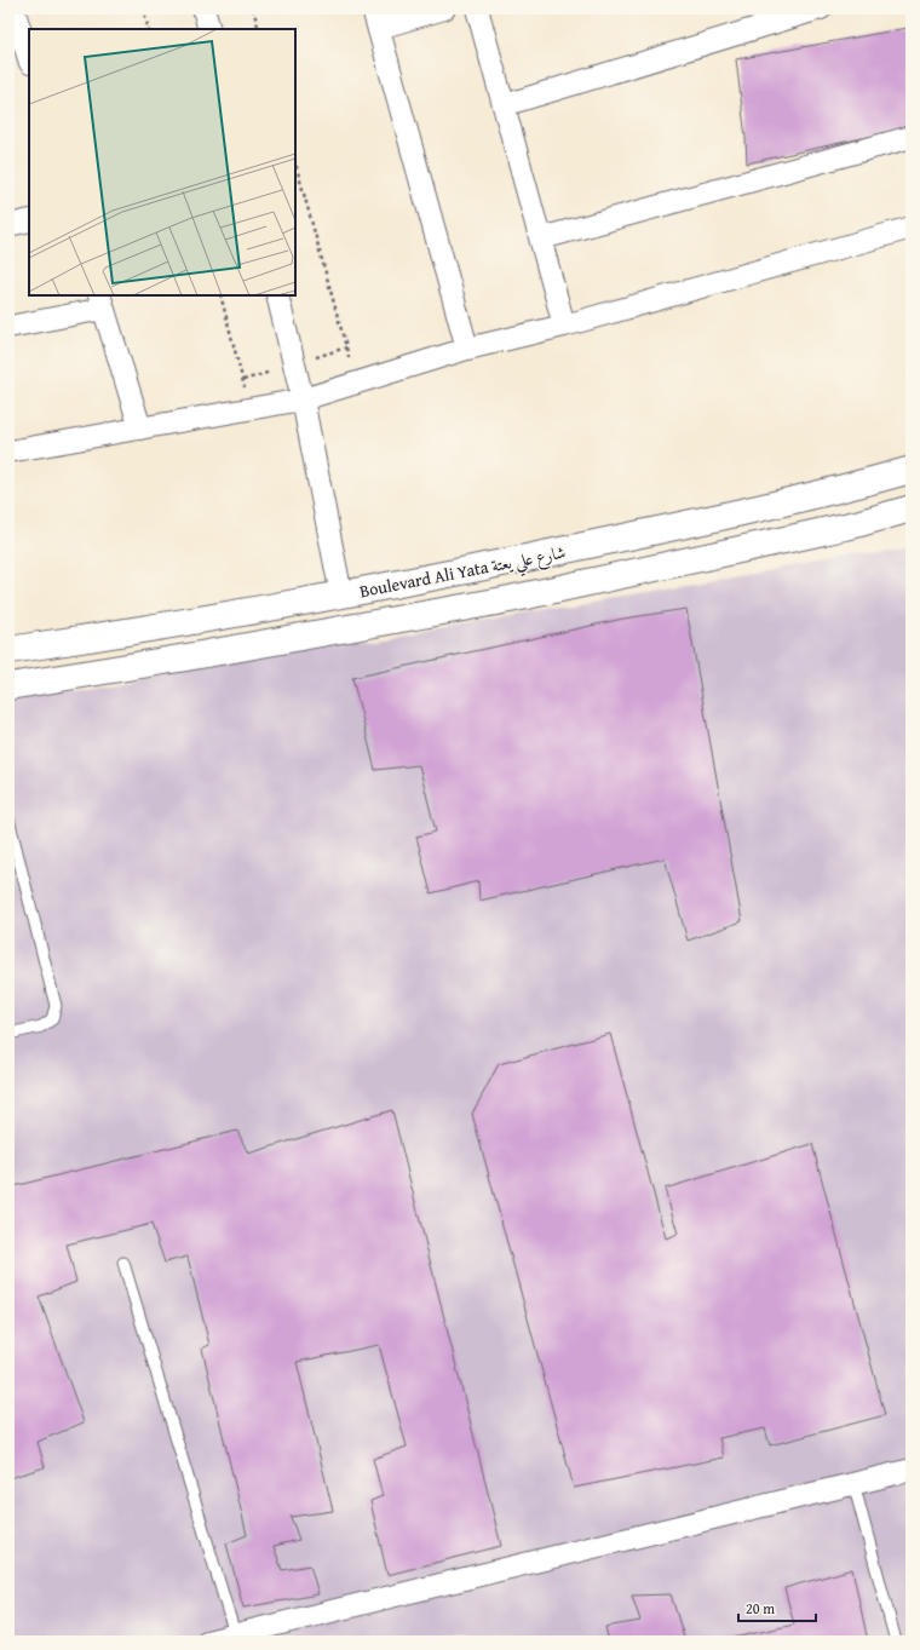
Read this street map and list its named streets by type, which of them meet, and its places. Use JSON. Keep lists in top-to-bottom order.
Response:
{
  "streets": {
    "street": ["Boulevard Ali Yata شارع علي يعتة"]
  },
  "scale_bar": "20 m"
}
